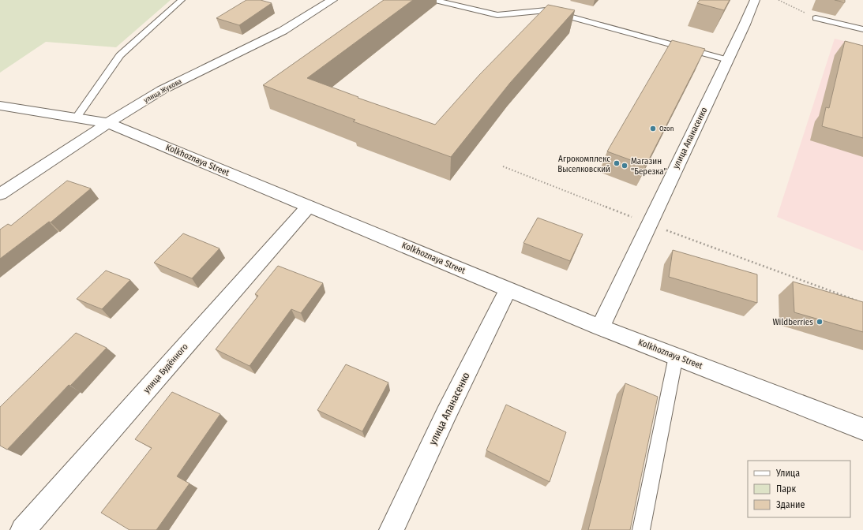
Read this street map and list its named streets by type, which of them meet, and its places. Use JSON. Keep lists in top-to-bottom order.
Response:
{
  "streets": {
    "street": [
      "улица Жукова",
      "улица Апанасенко",
      "Kolkhoznaya Street",
      "улица Будённого"
    ]
  },
  "crossings": [
    ["улица Жукова", "Kolkhoznaya Street"],
    ["улица Апанасенко", "Kolkhoznaya Street"],
    ["Kolkhoznaya Street", "улица Будённого"]
  ],
  "places": [
    "Ozon",
    "Агрокомплекс Выселковский",
    "Магазин \"Березка\"",
    "Wildberries"
  ],
  "legend": ["Улица", "Парк", "Здание"]
}
